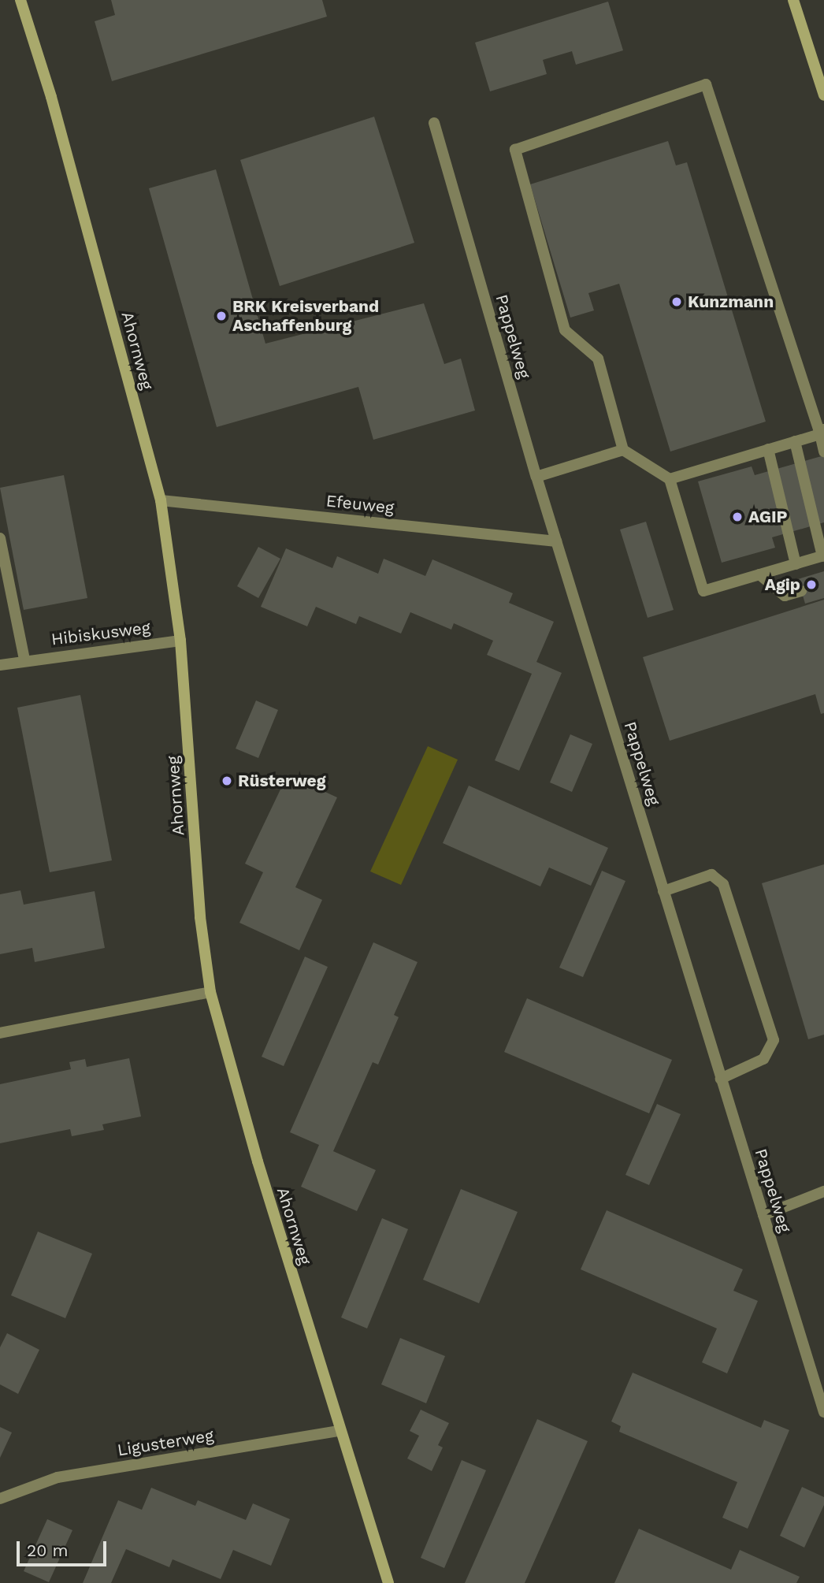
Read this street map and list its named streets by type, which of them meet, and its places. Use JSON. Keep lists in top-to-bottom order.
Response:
{
  "streets": {
    "street": [
      "Pappelweg",
      "Ahornweg",
      "Efeuweg",
      "Hibiskusweg",
      "Ligusterweg"
    ]
  },
  "crossings": [
    ["Pappelweg", "Efeuweg"],
    ["Ahornweg", "Efeuweg"],
    ["Ahornweg", "Hibiskusweg"],
    ["Ahornweg", "Ligusterweg"]
  ],
  "places": [
    "Kunzmann",
    "BRK Kreisverband Aschaffenburg",
    "AGIP",
    "Agip",
    "Rüsterweg"
  ],
  "scale_bar": "20 m"
}
